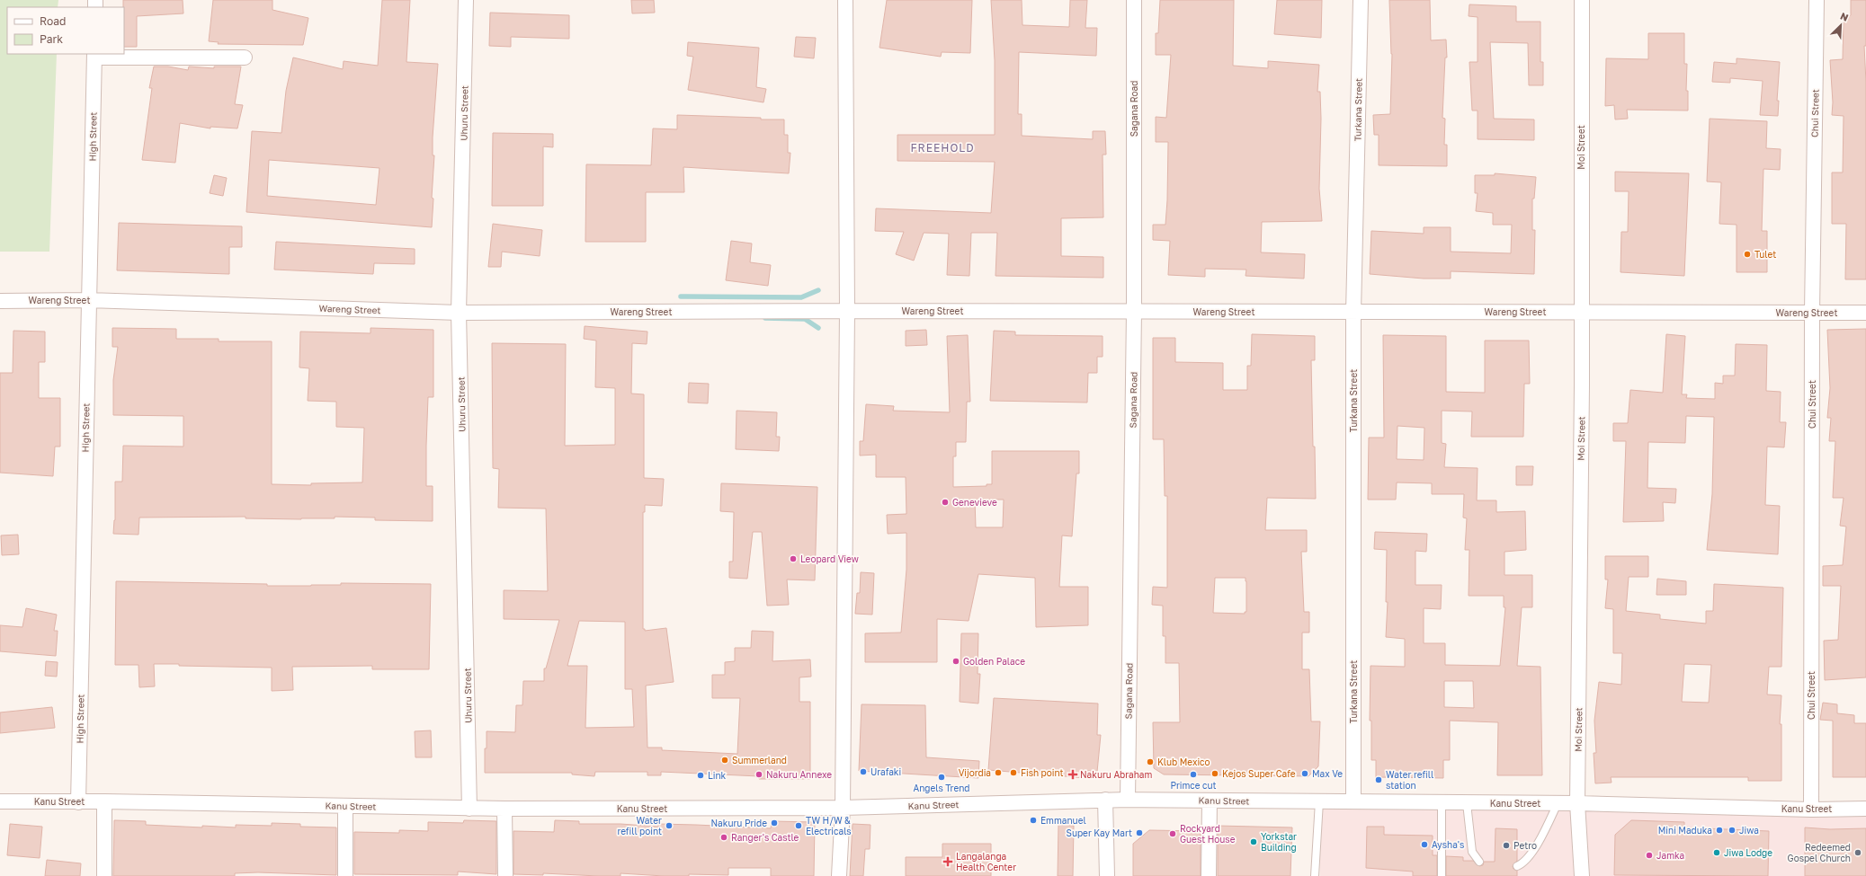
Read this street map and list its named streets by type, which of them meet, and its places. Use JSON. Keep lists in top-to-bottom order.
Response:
{
  "streets": {
    "street": [
      "Sagana Road",
      "Turkana Street",
      "Uhuru Street",
      "Chui Street",
      "High Street",
      "Moi Street",
      "Wareng Street",
      "Kanu Street"
    ]
  },
  "crossings": [
    ["Sagana Road", "Wareng Street"],
    ["Sagana Road", "Kanu Street"],
    ["Turkana Street", "Wareng Street"],
    ["Turkana Street", "Kanu Street"],
    ["Uhuru Street", "Wareng Street"],
    ["Uhuru Street", "Kanu Street"],
    ["Chui Street", "Wareng Street"],
    ["Chui Street", "Kanu Street"],
    ["High Street", "Wareng Street"],
    ["High Street", "Kanu Street"],
    ["Moi Street", "Wareng Street"],
    ["Moi Street", "Kanu Street"]
  ],
  "districts": ["FREEHOLD"],
  "places": {
    "other": [
      "Tulet",
      "Genevieve",
      "Leopard View",
      "Golden Palace",
      "Summerland",
      "Klub Mexico",
      "Urafaki",
      "Vijordia",
      "Fish point",
      "Kejos Super Cafe",
      "Max Ve",
      "Nakuru Annexe",
      "Primce cut",
      "Link",
      "Angels Trend",
      "Water refill station",
      "Emmanuel",
      "Nakuru Pride",
      "Water refill point",
      "TW H/W & Electricals",
      "Mini Maduka",
      "Jiwa",
      "Super Kay Mart",
      "Rockyard Guest House",
      "Ranger's Castle",
      "Yorkstar Building",
      "Aysha's",
      "Petro",
      "Jiwa Lodge",
      "Redeemed Gospel Church",
      "Jamka"
    ],
    "health": ["Nakuru Abraham", "Langalanga Health Center"]
  },
  "legend": ["Road", "Park"],
  "north": "top right"
}
